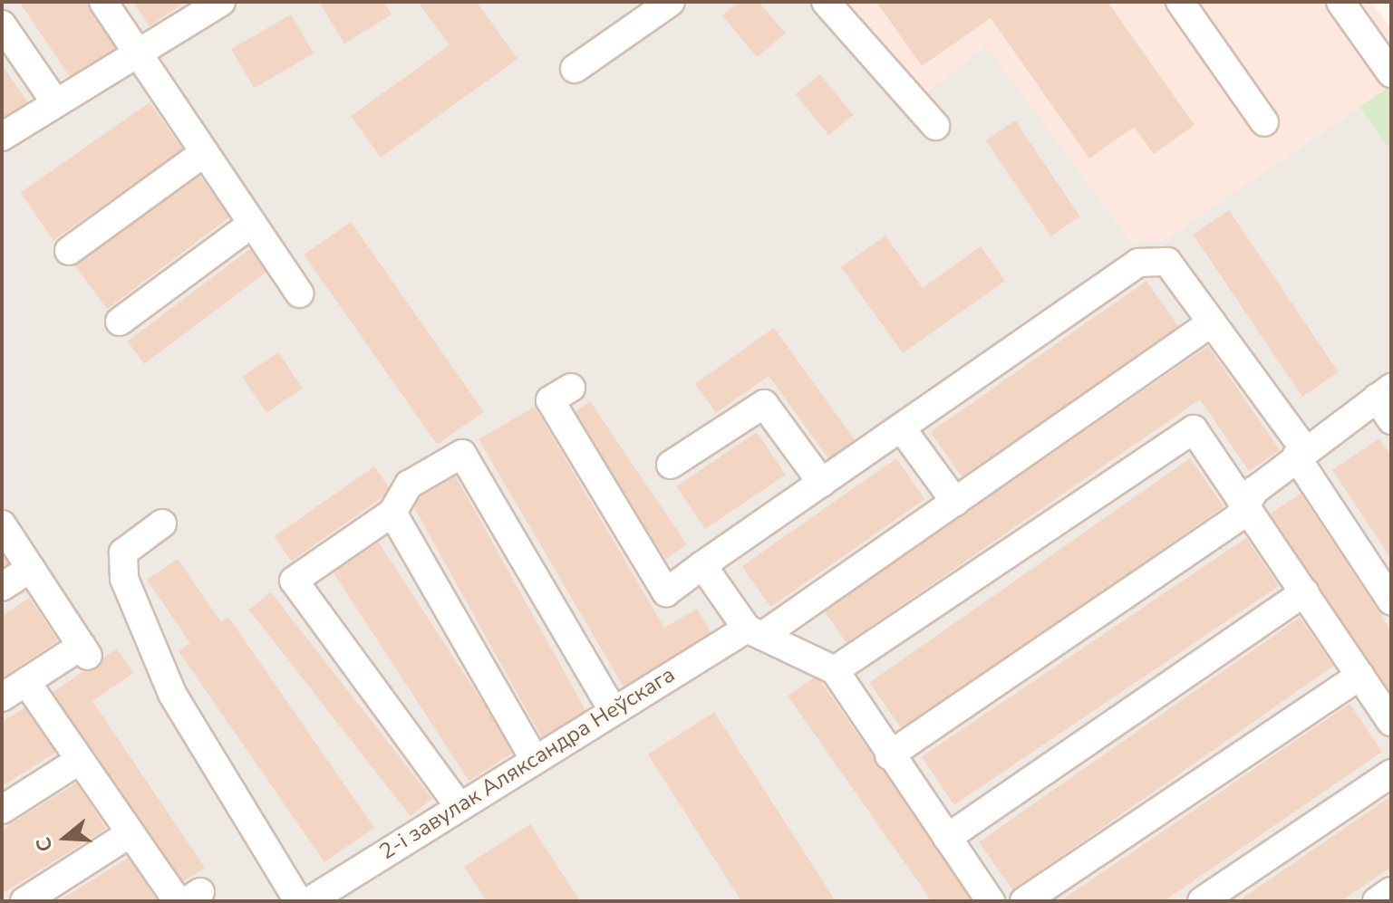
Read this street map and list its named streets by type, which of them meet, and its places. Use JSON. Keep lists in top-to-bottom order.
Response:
{
  "streets": {
    "street": ["2-і завулак Аляксандра Неўскага"]
  },
  "north": "left"
}
